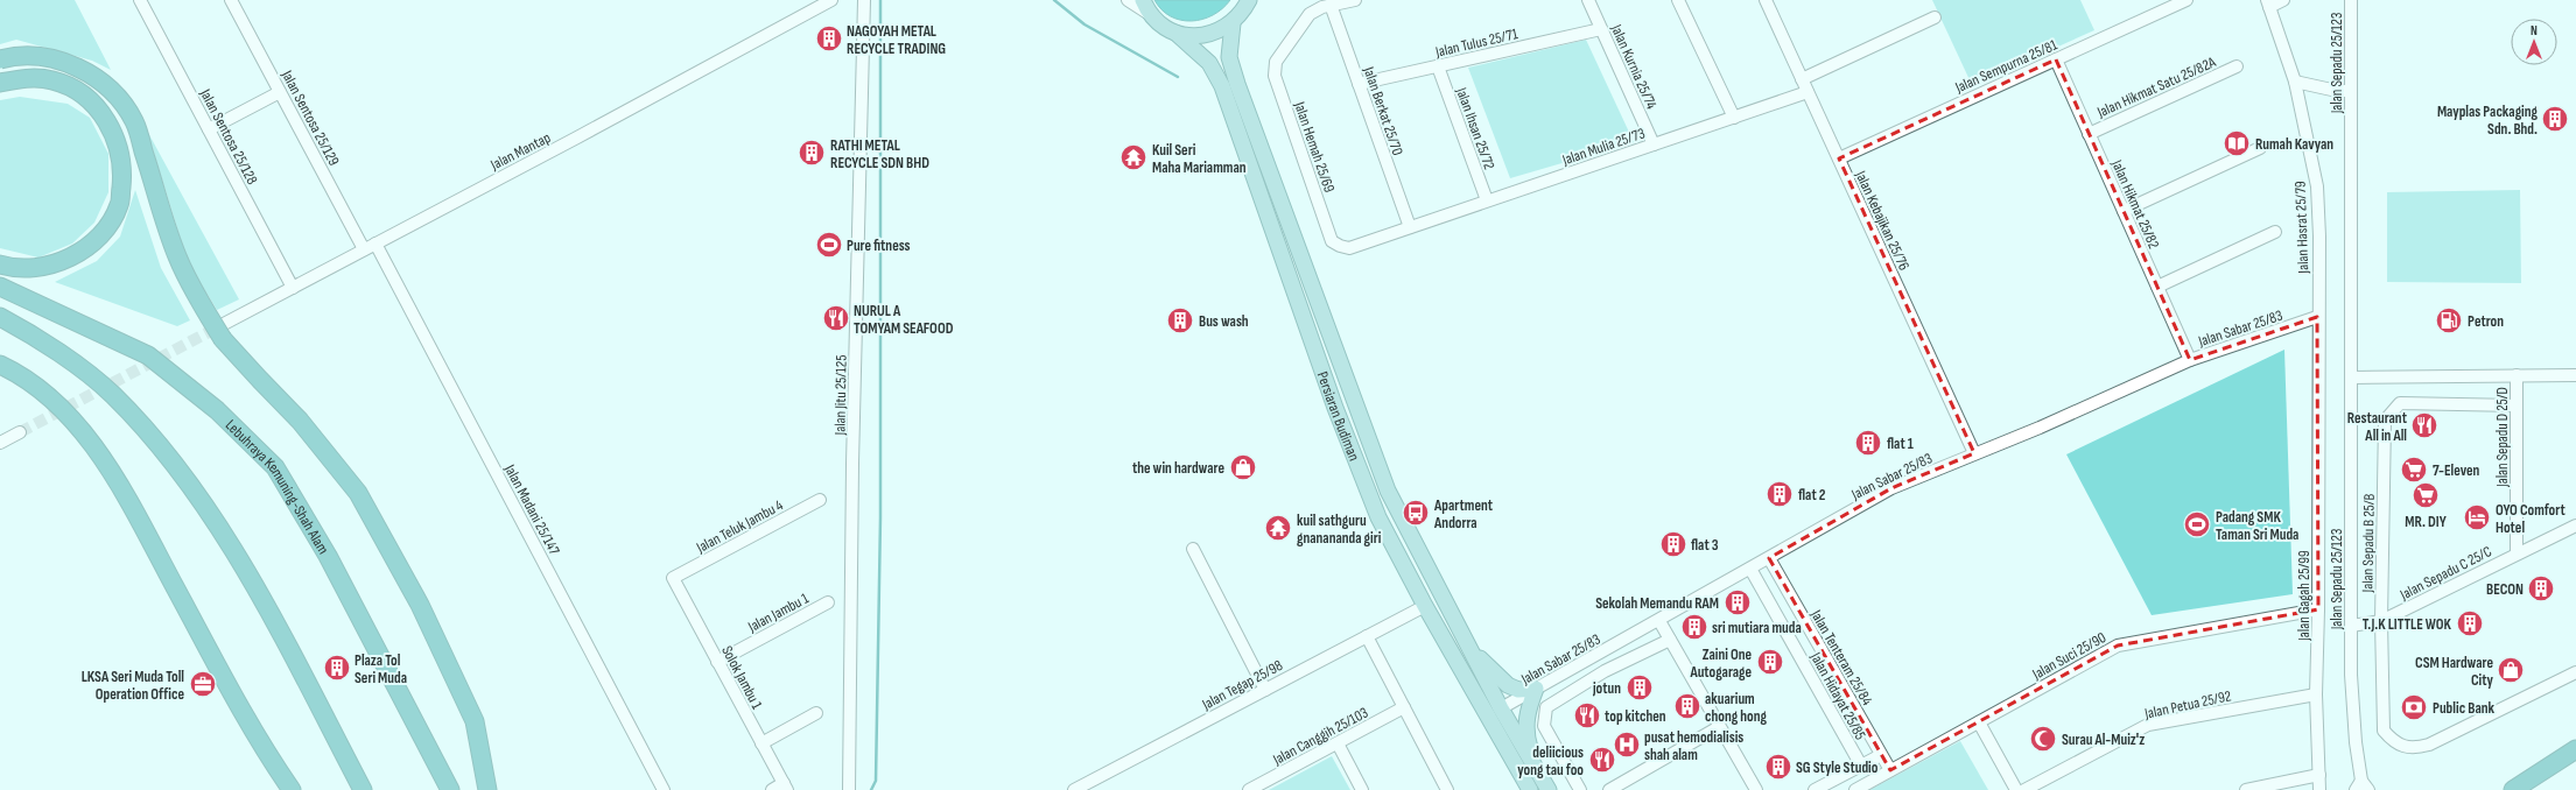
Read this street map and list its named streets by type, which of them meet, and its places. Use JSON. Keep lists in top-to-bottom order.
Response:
{
  "streets": {
    "highway": ["Lebuhraya Kemuning-Shah Alam"],
    "main road": ["Persiaran Budiman"],
    "street": [
      "Jalan Tulus 25/71",
      "Jalan Sepadu 25/123",
      "Jalan Sempurna 25/81",
      "Jalan Kurnia 25/74",
      "Jalan Hikmat Satu 25/82A",
      "Jalan Berkat 25/70",
      "Jalan Sentosa 25/129",
      "Jalan Ihsan 25/72",
      "Jalan Sentosa 25/128",
      "Jalan Mulia 25/73",
      "Jalan Hemah 25/69",
      "Jalan Mantap",
      "Jalan Hikmat 25/82",
      "Jalan Kebajikan 25/76",
      "Jalan Hasrat 25/79",
      "Jalan Sabar 25/83",
      "Jalan Jitu 25/125",
      "Jalan Sepadu D 25/D",
      "Jalan Madani 25/147",
      "Jalan Teluk Jambu 4",
      "Jalan Sepadu B 25/B",
      "Jalan Sepadu C 25/C",
      "Jalan Gagah 25/99",
      "Jalan Jambu 1",
      "Jalan Suci 25/90",
      "Jalan Tenteram 25/84",
      "Solok Jambu 1",
      "Jalan Tegap 25/98",
      "Jalan Hidayat 25/85",
      "Jalan Petua 25/92",
      "Jalan Canggih 25/103"
    ]
  },
  "crossings": [
    ["Jalan Tulus 25/71", "Jalan Kurnia 25/74"],
    ["Jalan Tulus 25/71", "Jalan Berkat 25/70"],
    ["Jalan Tulus 25/71", "Jalan Ihsan 25/72"],
    ["Jalan Sepadu 25/123", "Jalan Sepadu C 25/C"],
    ["Jalan Sempurna 25/81", "Jalan Hikmat 25/82"],
    ["Jalan Sempurna 25/81", "Jalan Kebajikan 25/76"],
    ["Jalan Kurnia 25/74", "Jalan Mulia 25/73"],
    ["Jalan Hikmat Satu 25/82A", "Jalan Hikmat 25/82"],
    ["Jalan Berkat 25/70", "Jalan Mulia 25/73"],
    ["Jalan Berkat 25/70", "Jalan Hemah 25/69"],
    ["Jalan Sentosa 25/129", "Jalan Mantap"],
    ["Jalan Ihsan 25/72", "Jalan Mulia 25/73"],
    ["Jalan Sentosa 25/128", "Jalan Mantap"],
    ["Jalan Mulia 25/73", "Jalan Hemah 25/69"],
    ["Jalan Mulia 25/73", "Jalan Kebajikan 25/76"],
    ["Jalan Mantap", "Jalan Madani 25/147"],
    ["Jalan Hikmat 25/82", "Jalan Sabar 25/83"],
    ["Jalan Kebajikan 25/76", "Jalan Sabar 25/83"],
    ["Jalan Hasrat 25/79", "Jalan Sabar 25/83"],
    ["Jalan Hasrat 25/79", "Jalan Gagah 25/99"],
    ["Jalan Sabar 25/83", "Persiaran Budiman"],
    ["Jalan Sabar 25/83", "Jalan Gagah 25/99"],
    ["Jalan Sabar 25/83", "Jalan Tenteram 25/84"],
    ["Jalan Sabar 25/83", "Jalan Hidayat 25/85"],
    ["Persiaran Budiman", "Jalan Tegap 25/98"],
    ["Jalan Sepadu D 25/D", "Jalan Sepadu B 25/B"],
    ["Jalan Sepadu D 25/D", "Jalan Sepadu C 25/C"],
    ["Jalan Teluk Jambu 4", "Solok Jambu 1"],
    ["Jalan Sepadu B 25/B", "Jalan Sepadu C 25/C"],
    ["Jalan Gagah 25/99", "Jalan Suci 25/90"],
    ["Jalan Gagah 25/99", "Jalan Petua 25/92"],
    ["Jalan Jambu 1", "Solok Jambu 1"],
    ["Jalan Suci 25/90", "Jalan Tenteram 25/84"]
  ],
  "places": {
    "building": [
      "NAGOYAH METAL RECYCLE TRADING",
      "Mayplas Packaging Sdn. Bhd.",
      "RATHI METAL RECYCLE SDN BHD",
      "Bus wash",
      "flat 1",
      "flat 2",
      "flat 3",
      "BECON",
      "Sekolah Memandu RAM",
      "T.J.K LITTLE WOK",
      "sri mutiara muda",
      "Zaini One Autogarage",
      "Plaza Tol Seri Muda",
      "jotun",
      "akuarium chong hong",
      "SG Style Studio"
    ],
    "library": ["Rumah Kavyan"],
    "temple": ["Kuil Seri Maha Mariamman", "kuil sathguru gnanananda giri"],
    "sports": ["Pure fitness", "Padang SMK Taman Sri Muda"],
    "restaurant": [
      "NURUL A TOMYAM SEAFOOD",
      "Restaurant All in All",
      "top kitchen",
      "deliicious yong tau foo"
    ],
    "fuel station": ["Petron"],
    "shop": ["the win hardware", "CSM Hardware City"],
    "supermarket": ["7-Eleven", "MR. DIY"],
    "bus stop": ["Apartment Andorra"],
    "hotel": ["OYO Comfort Hotel"],
    "office": ["LKSA Seri Muda Toll Operation Office"],
    "bank": ["Public Bank"],
    "mosque": ["Surau Al-Muiz'z"],
    "hospital": ["pusat hemodialisis shah alam"]
  },
  "north": "top"
}
